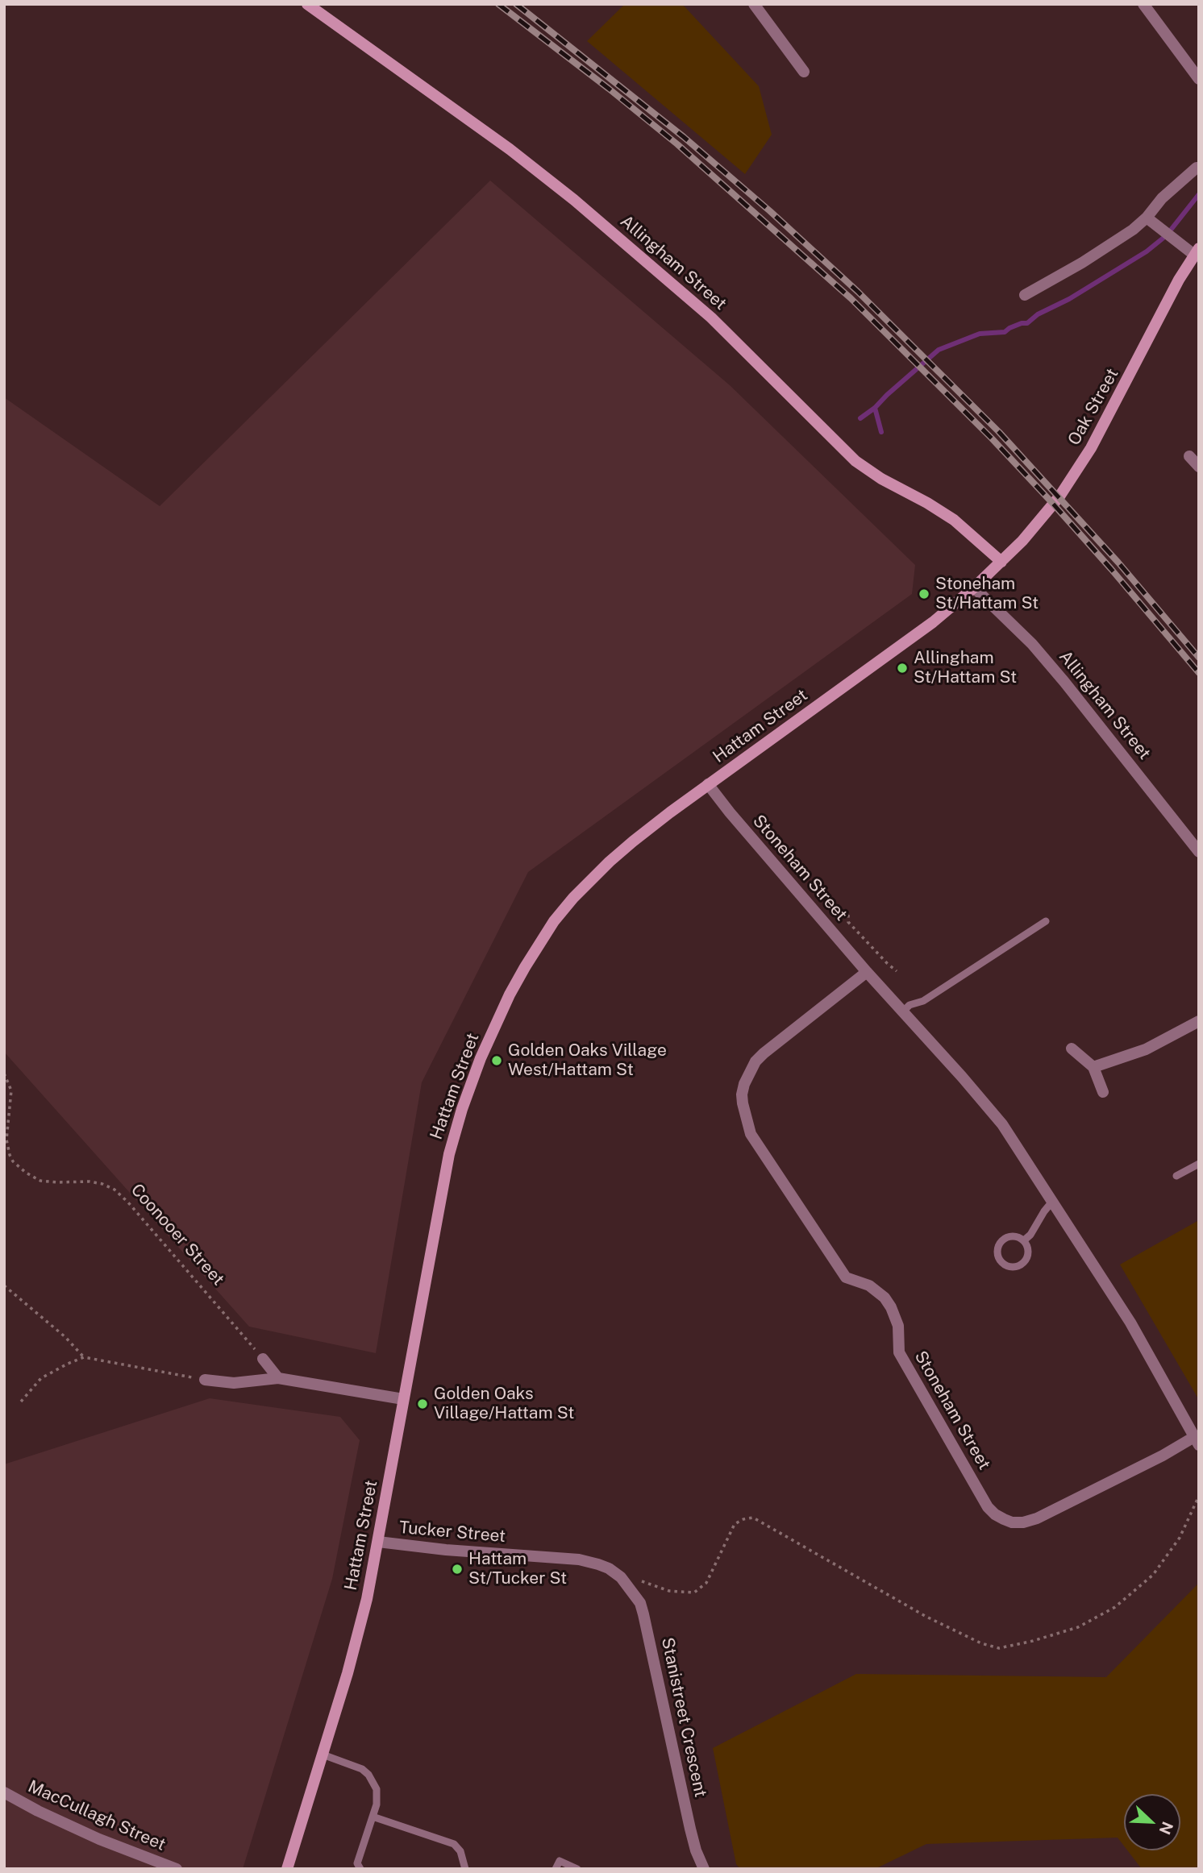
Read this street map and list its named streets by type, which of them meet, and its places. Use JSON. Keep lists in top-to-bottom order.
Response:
{
  "streets": {
    "main road": ["Allingham Street", "Oak Street", "Hattam Street"],
    "street": [
      "Stoneham Street",
      "Tucker Street",
      "Stanistreet Crescent",
      "MacCullagh Street"
    ],
    "path": ["Coonooer Street"]
  },
  "crossings": [
    ["Allingham Street", "Oak Street"],
    ["Allingham Street", "Hattam Street"],
    ["Oak Street", "Hattam Street"],
    ["Hattam Street", "Stoneham Street"],
    ["Hattam Street", "Tucker Street"],
    ["Tucker Street", "Stanistreet Crescent"]
  ],
  "places": [
    "Stoneham St/Hattam St",
    "Allingham St/Hattam St",
    "Golden Oaks Village West/Hattam St",
    "Golden Oaks Village/Hattam St",
    "Hattam St/Tucker St"
  ],
  "north": "bottom right"
}
